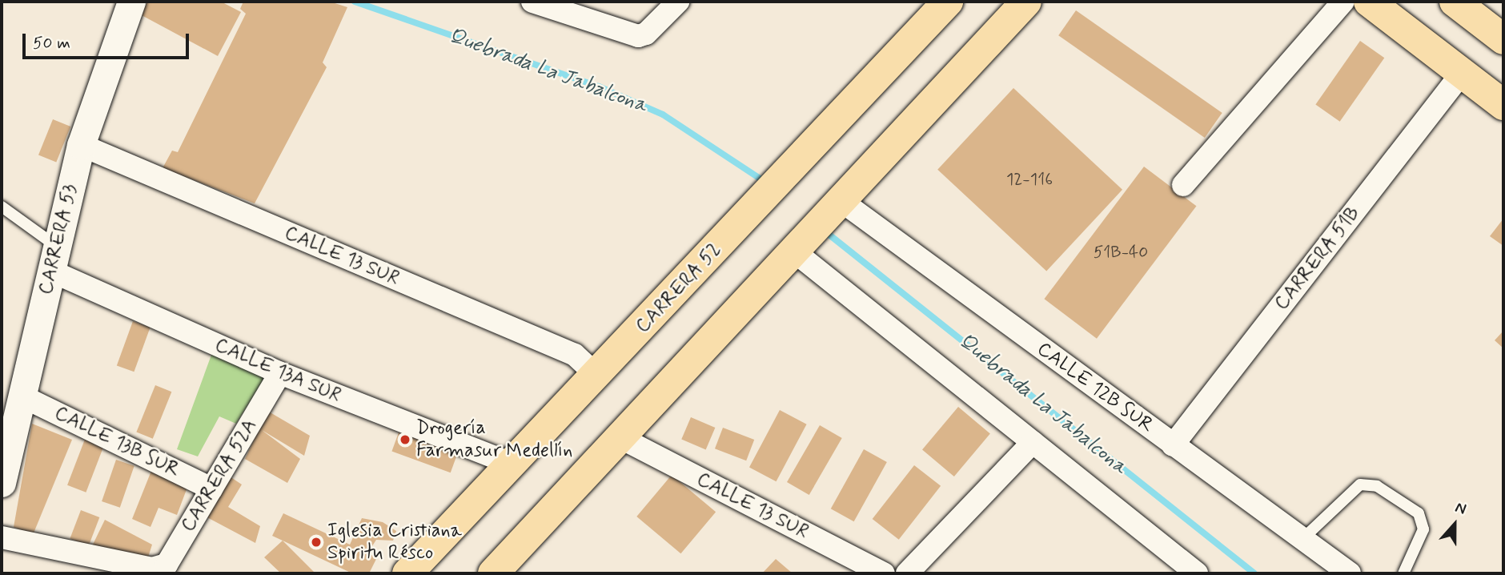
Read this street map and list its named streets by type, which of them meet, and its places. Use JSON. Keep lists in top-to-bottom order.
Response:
{
  "streets": {
    "main road": ["CARRERA 52"],
    "street": [
      "CARRERA 53",
      "CALLE 13 SUR",
      "CARRERA 51B",
      "CALLE 13A SUR",
      "CALLE 12B SUR",
      "CALLE 13B SUR",
      "CARRERA 52A"
    ]
  },
  "crossings": [
    ["CARRERA 53", "CALLE 13 SUR"],
    ["CARRERA 53", "CALLE 13A SUR"],
    ["CARRERA 53", "CALLE 13B SUR"],
    ["CALLE 13 SUR", "CARRERA 52"],
    ["CARRERA 51B", "CALLE 12B SUR"],
    ["CARRERA 52", "CALLE 13A SUR"],
    ["CALLE 13A SUR", "CARRERA 52A"],
    ["CALLE 13B SUR", "CARRERA 52A"]
  ],
  "water": ["Quebrada La Jabalcona"],
  "places": ["Drogería Farmasur Medellín", "Iglesia Cristiana Spiritu Résco"],
  "house_numbers": ["12-116", "51B-40"],
  "scale_bar": "50 m",
  "north": "top"
}
